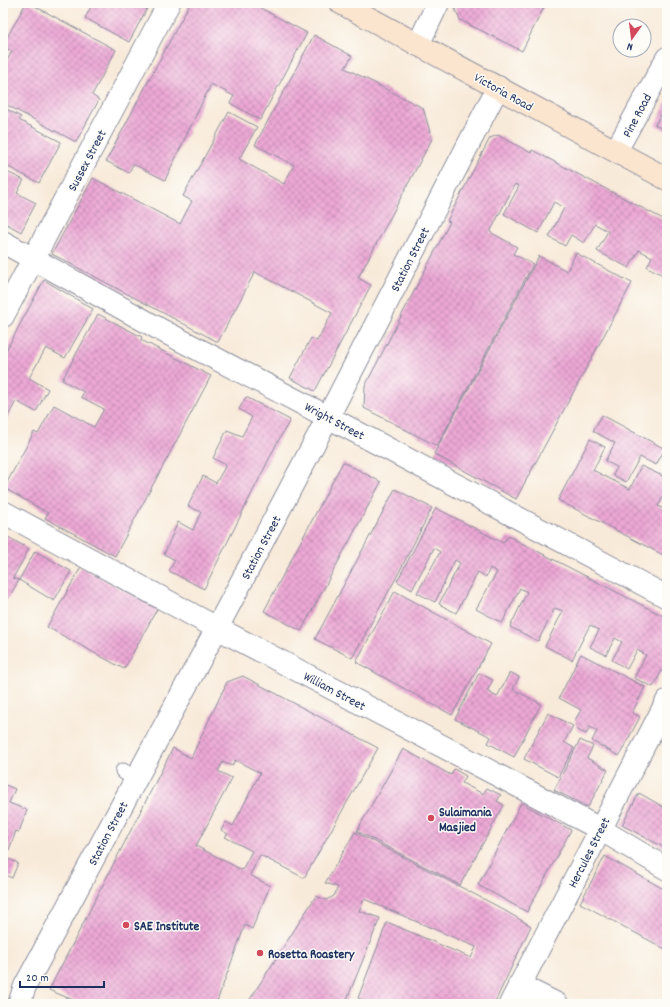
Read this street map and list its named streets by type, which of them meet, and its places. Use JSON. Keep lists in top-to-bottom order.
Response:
{
  "streets": {
    "main road": ["Victoria Road"],
    "street": [
      "Pine Road",
      "Sussex Street",
      "Station Street",
      "Wright Street",
      "William Street",
      "Hercules Street"
    ]
  },
  "crossings": [
    ["Victoria Road", "Pine Road"],
    ["Victoria Road", "Station Street"],
    ["Sussex Street", "Wright Street"],
    ["Station Street", "Wright Street"],
    ["Station Street", "William Street"],
    ["William Street", "Hercules Street"]
  ],
  "places": ["Sulaimania Masjied", "SAE Institute", "Rosetta Roastery"],
  "scale_bar": "20 m",
  "north": "bottom"
}
